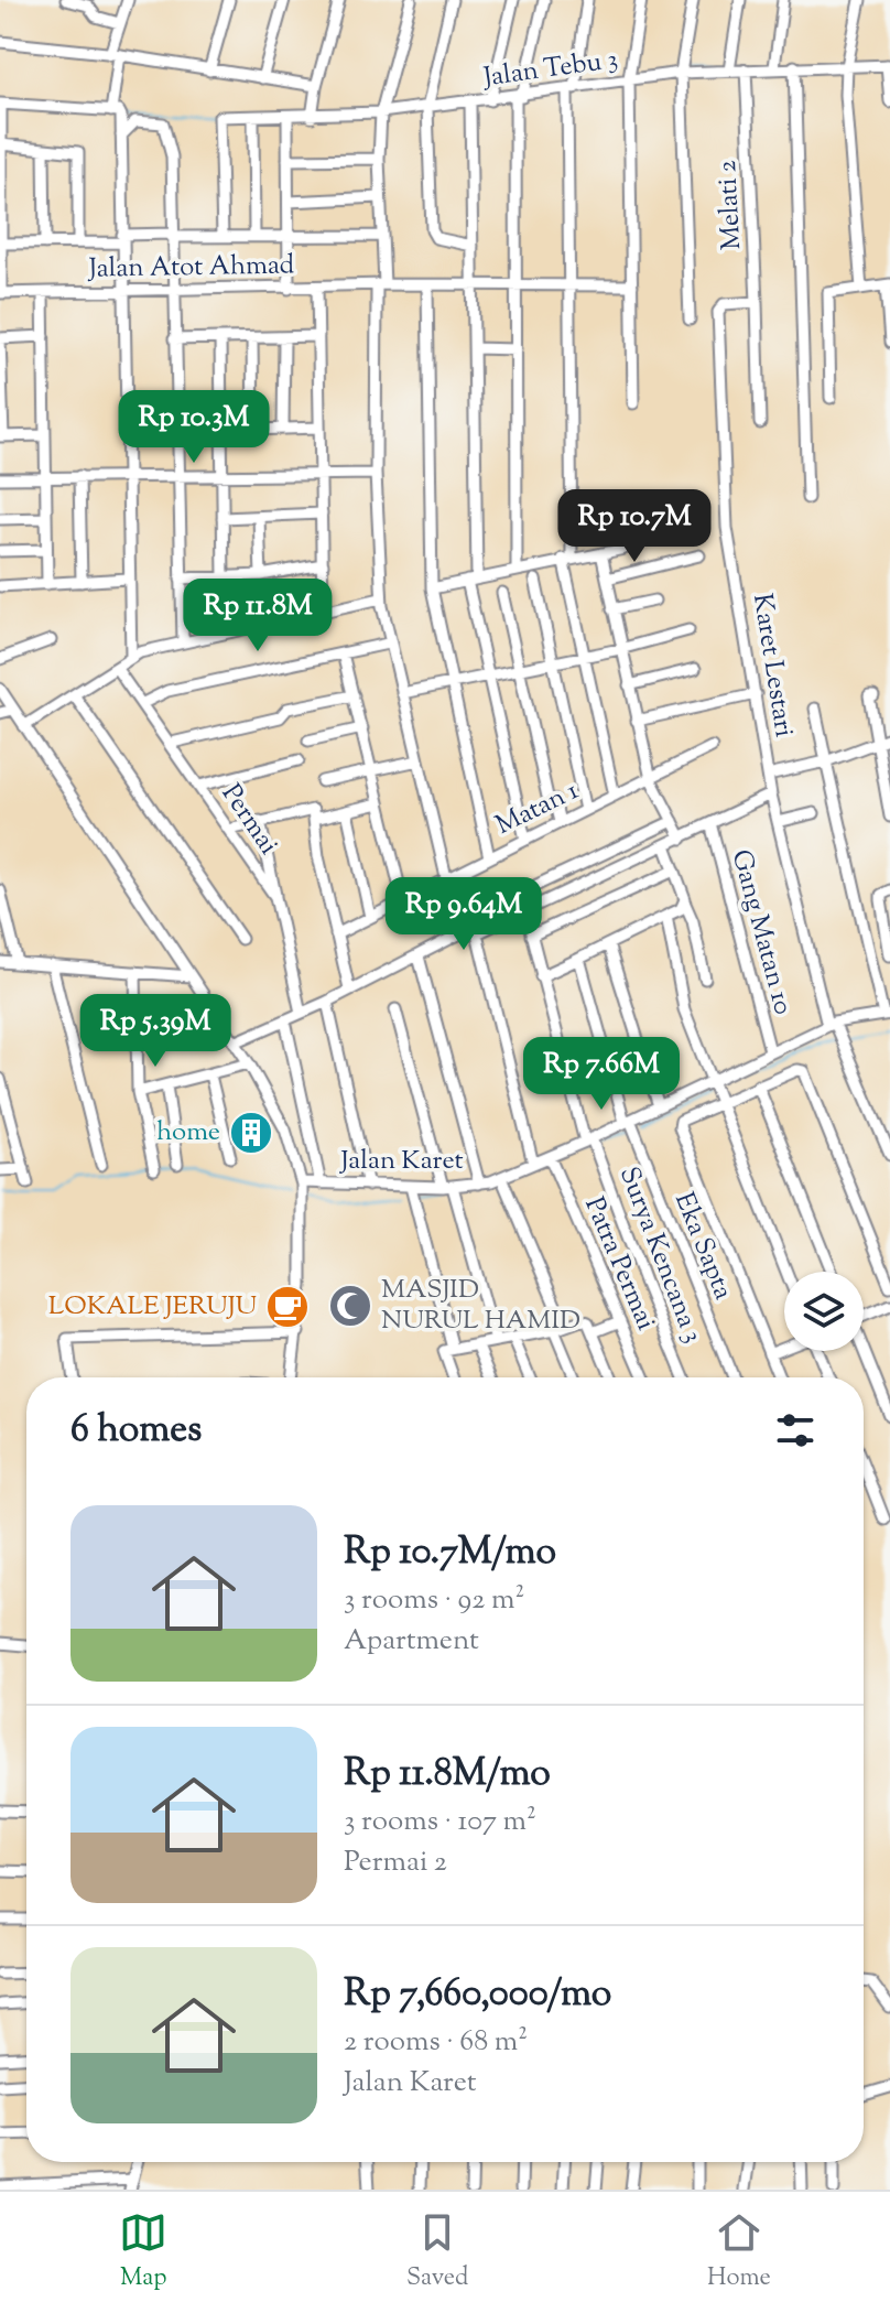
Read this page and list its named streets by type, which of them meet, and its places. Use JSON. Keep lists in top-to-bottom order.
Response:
{
  "streets": {
    "street": [
      "Jalan Tebu 3",
      "Melati 2",
      "Jalan Atot Ahmad",
      "Karet Lestari",
      "Matan 1",
      "Permai",
      "Gang Matan 10",
      "Jalan Karet",
      "Eka Sapta",
      "Surya Kencana 3",
      "Patra Permai"
    ]
  },
  "crossings": [
    ["Jalan Tebu 3", "Melati 2"],
    ["Melati 2", "Karet Lestari"],
    ["Karet Lestari", "Jalan Karet"],
    ["Gang Matan 10", "Jalan Karet"],
    ["Jalan Karet", "Eka Sapta"],
    ["Jalan Karet", "Surya Kencana 3"],
    ["Jalan Karet", "Patra Permai"]
  ],
  "places": {
    "building": ["home"],
    "mosque": ["MASJID NURUL HAMID"],
    "cafe": ["LOKALE JERUJU"]
  },
  "page": {
    "price": [
      "Rp 10.3M",
      "Rp 10.7M",
      "Rp 11.8M",
      "Rp 9.64M",
      "Rp 5.39M",
      "Rp 7.66M"
    ],
    "heading": "6 homes",
    "list": [
      {
        "name": "Rp 10.7M/mo",
        "note": "3 rooms · 92 m² · Apartment"
      },
      {
        "name": "Rp 11.8M/mo",
        "note": "3 rooms · 107 m² · Permai 2"
      },
      {
        "name": "Rp 7,660,000/mo",
        "note": "2 rooms · 68 m² · Jalan Karet"
      }
    ],
    "tabs": ["Map", "Saved", "Home"]
  }
}
